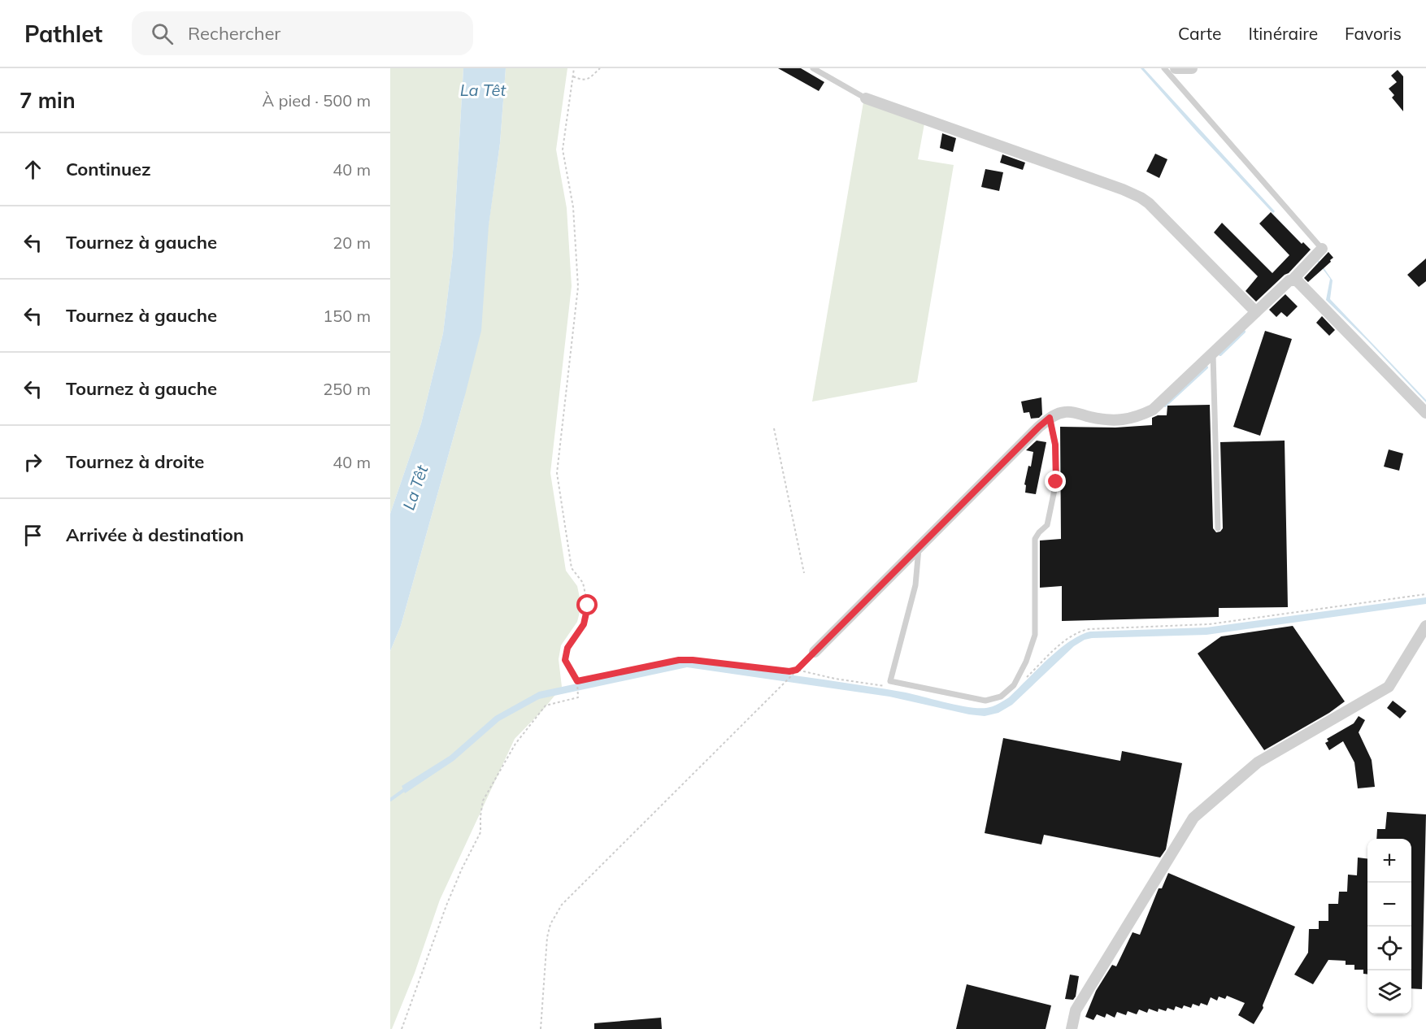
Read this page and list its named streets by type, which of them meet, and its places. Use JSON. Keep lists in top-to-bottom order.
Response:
{
  "water": ["La Têt"],
  "page": {
    "header": "Pathlet",
    "search": "Rechercher",
    "nav": ["Carte", "Itinéraire", "Favoris"],
    "heading": ["7 min", "À pied · 500 m"],
    "list": [
      ["Continuez", "40 m"],
      ["Tournez à gauche", "20 m"],
      ["Tournez à gauche", "150 m"],
      ["Tournez à gauche", "250 m"],
      ["Tournez à droite", "40 m"],
      "Arrivée à destination"
    ],
    "map_buttons": ["+", "−"]
  }
}
